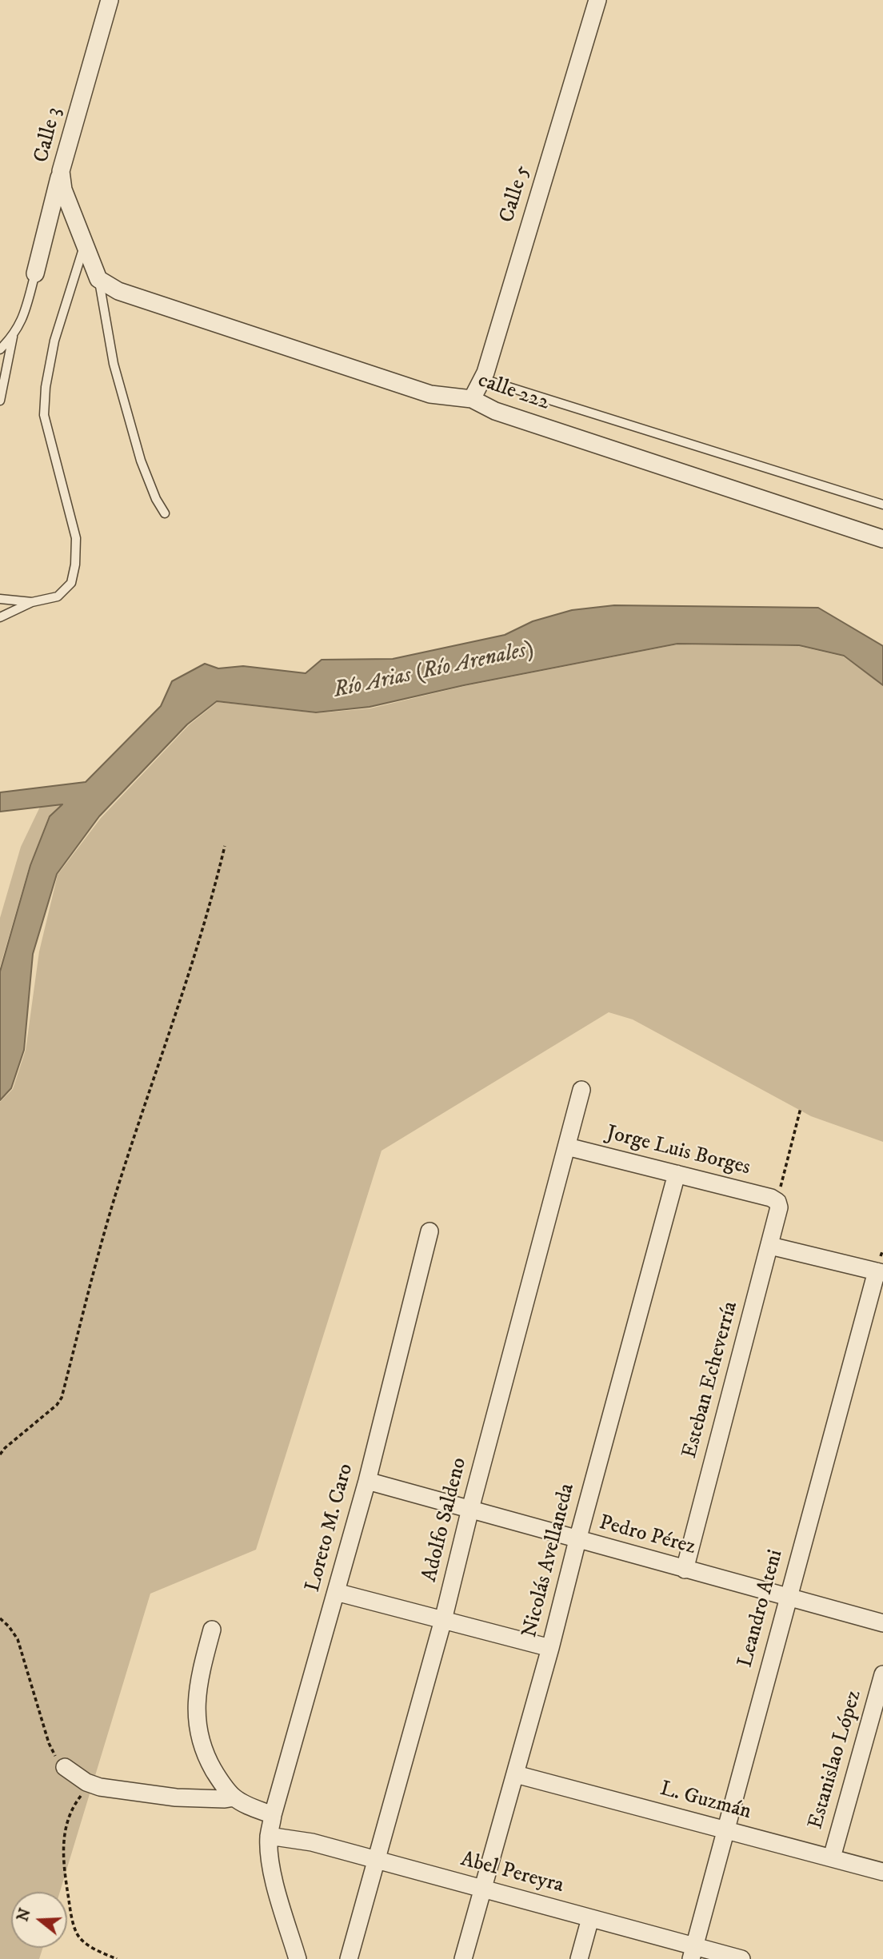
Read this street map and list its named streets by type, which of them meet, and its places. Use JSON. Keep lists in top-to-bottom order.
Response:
{
  "streets": {
    "street": [
      "Calle 3",
      "Calle 5",
      "calle 222",
      "Jorge Luis Borges",
      "Esteban Echeverría",
      "Adolfo Saldeno",
      "Loreto M. Caro",
      "Pedro Pérez",
      "Nicolás Avellaneda",
      "Leandro Ateni",
      "Estanislao López",
      "L. Guzmán",
      "Abel Pereyra"
    ]
  },
  "crossings": [
    ["Calle 3", "calle 222"],
    ["Calle 5", "calle 222"],
    ["Jorge Luis Borges", "Esteban Echeverría"],
    ["Jorge Luis Borges", "Adolfo Saldeno"],
    ["Jorge Luis Borges", "Nicolás Avellaneda"],
    ["Esteban Echeverría", "Pedro Pérez"],
    ["Adolfo Saldeno", "Pedro Pérez"],
    ["Adolfo Saldeno", "Abel Pereyra"],
    ["Loreto M. Caro", "Pedro Pérez"],
    ["Loreto M. Caro", "Abel Pereyra"],
    ["Pedro Pérez", "Nicolás Avellaneda"],
    ["Pedro Pérez", "Leandro Ateni"],
    ["Nicolás Avellaneda", "L. Guzmán"],
    ["Nicolás Avellaneda", "Abel Pereyra"],
    ["Leandro Ateni", "L. Guzmán"],
    ["Leandro Ateni", "Abel Pereyra"],
    ["Estanislao López", "L. Guzmán"]
  ],
  "water": ["Río Arias (Río Arenales)"],
  "north": "left"
}
